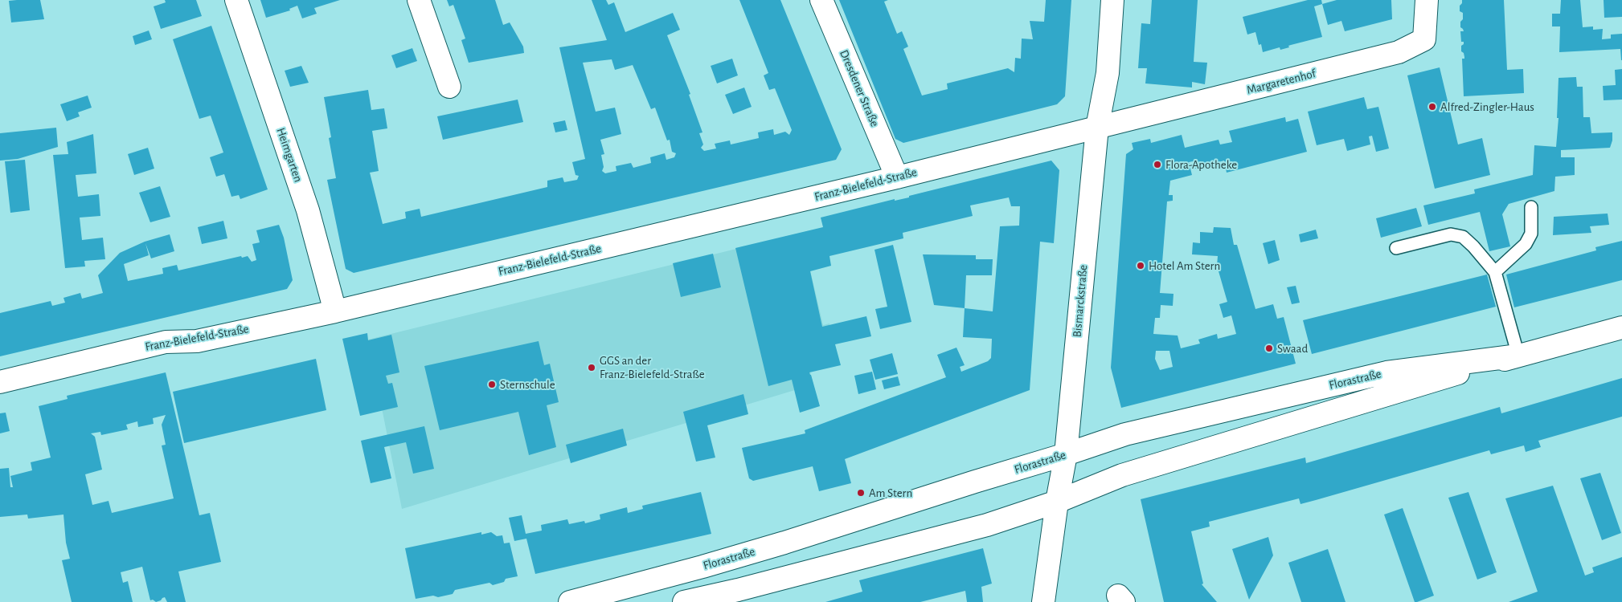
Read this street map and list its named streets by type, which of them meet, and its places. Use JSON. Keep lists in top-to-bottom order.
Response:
{
  "streets": {
    "main road": [
      "Margaretenhof",
      "Dresdener Straße",
      "Heimgarten",
      "Franz-Bielefeld-Straße",
      "Bismarckstraße",
      "Florastraße"
    ]
  },
  "crossings": [
    ["Margaretenhof", "Franz-Bielefeld-Straße"],
    ["Margaretenhof", "Bismarckstraße"],
    ["Dresdener Straße", "Franz-Bielefeld-Straße"],
    ["Heimgarten", "Franz-Bielefeld-Straße"],
    ["Franz-Bielefeld-Straße", "Bismarckstraße"],
    ["Bismarckstraße", "Florastraße"]
  ],
  "places": [
    "Alfred-Zingler-Haus",
    "Flora-Apotheke",
    "Hotel Am Stern",
    "Swaad",
    "GGS an der Franz-Bielefeld-Straße",
    "Sternschule",
    "Am Stern"
  ]
}
